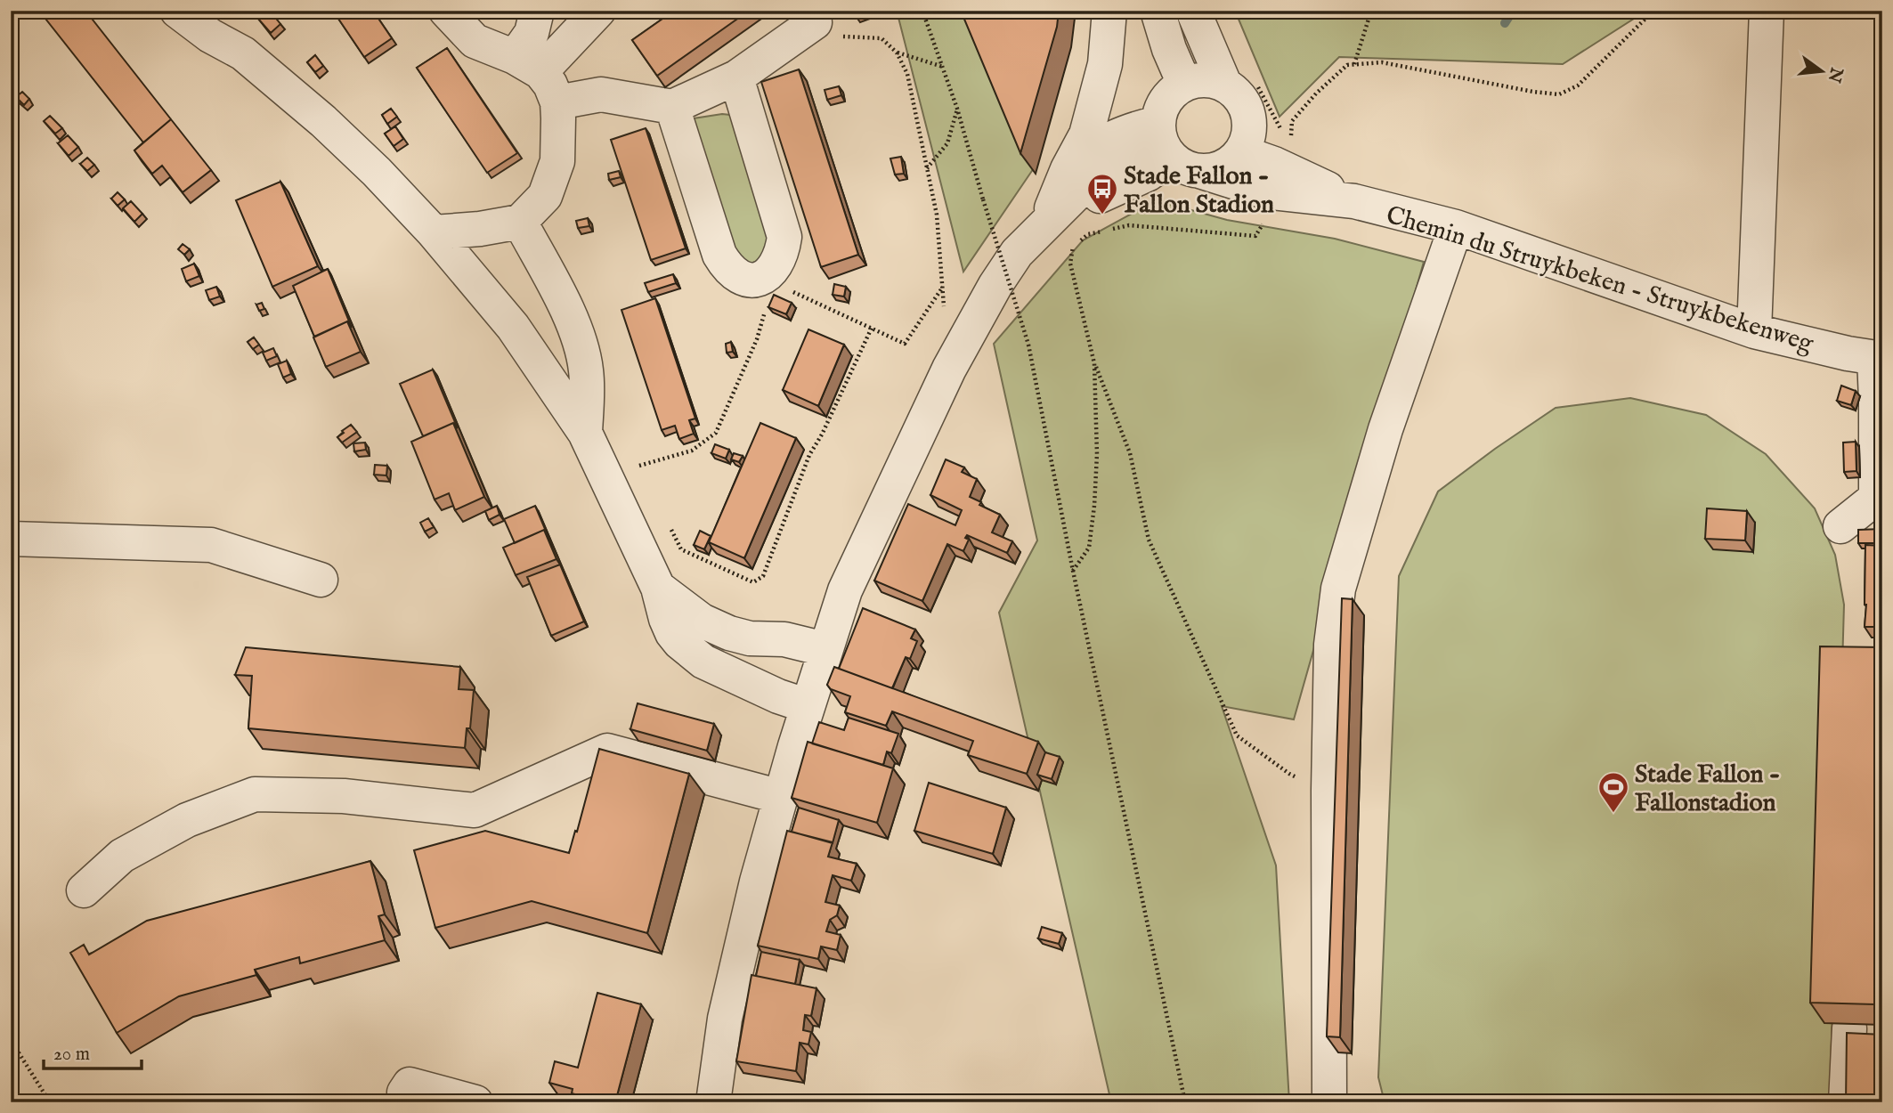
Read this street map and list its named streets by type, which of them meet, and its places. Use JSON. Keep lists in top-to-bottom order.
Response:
{
  "streets": {
    "street": ["Chemin du Struykbeken - Struykbekenweg"]
  },
  "places": {
    "bus stop": ["Stade Fallon - Fallon Stadion"],
    "sports": ["Stade Fallon - Fallonstadion"]
  },
  "scale_bar": "20 m",
  "north": "right"
}
